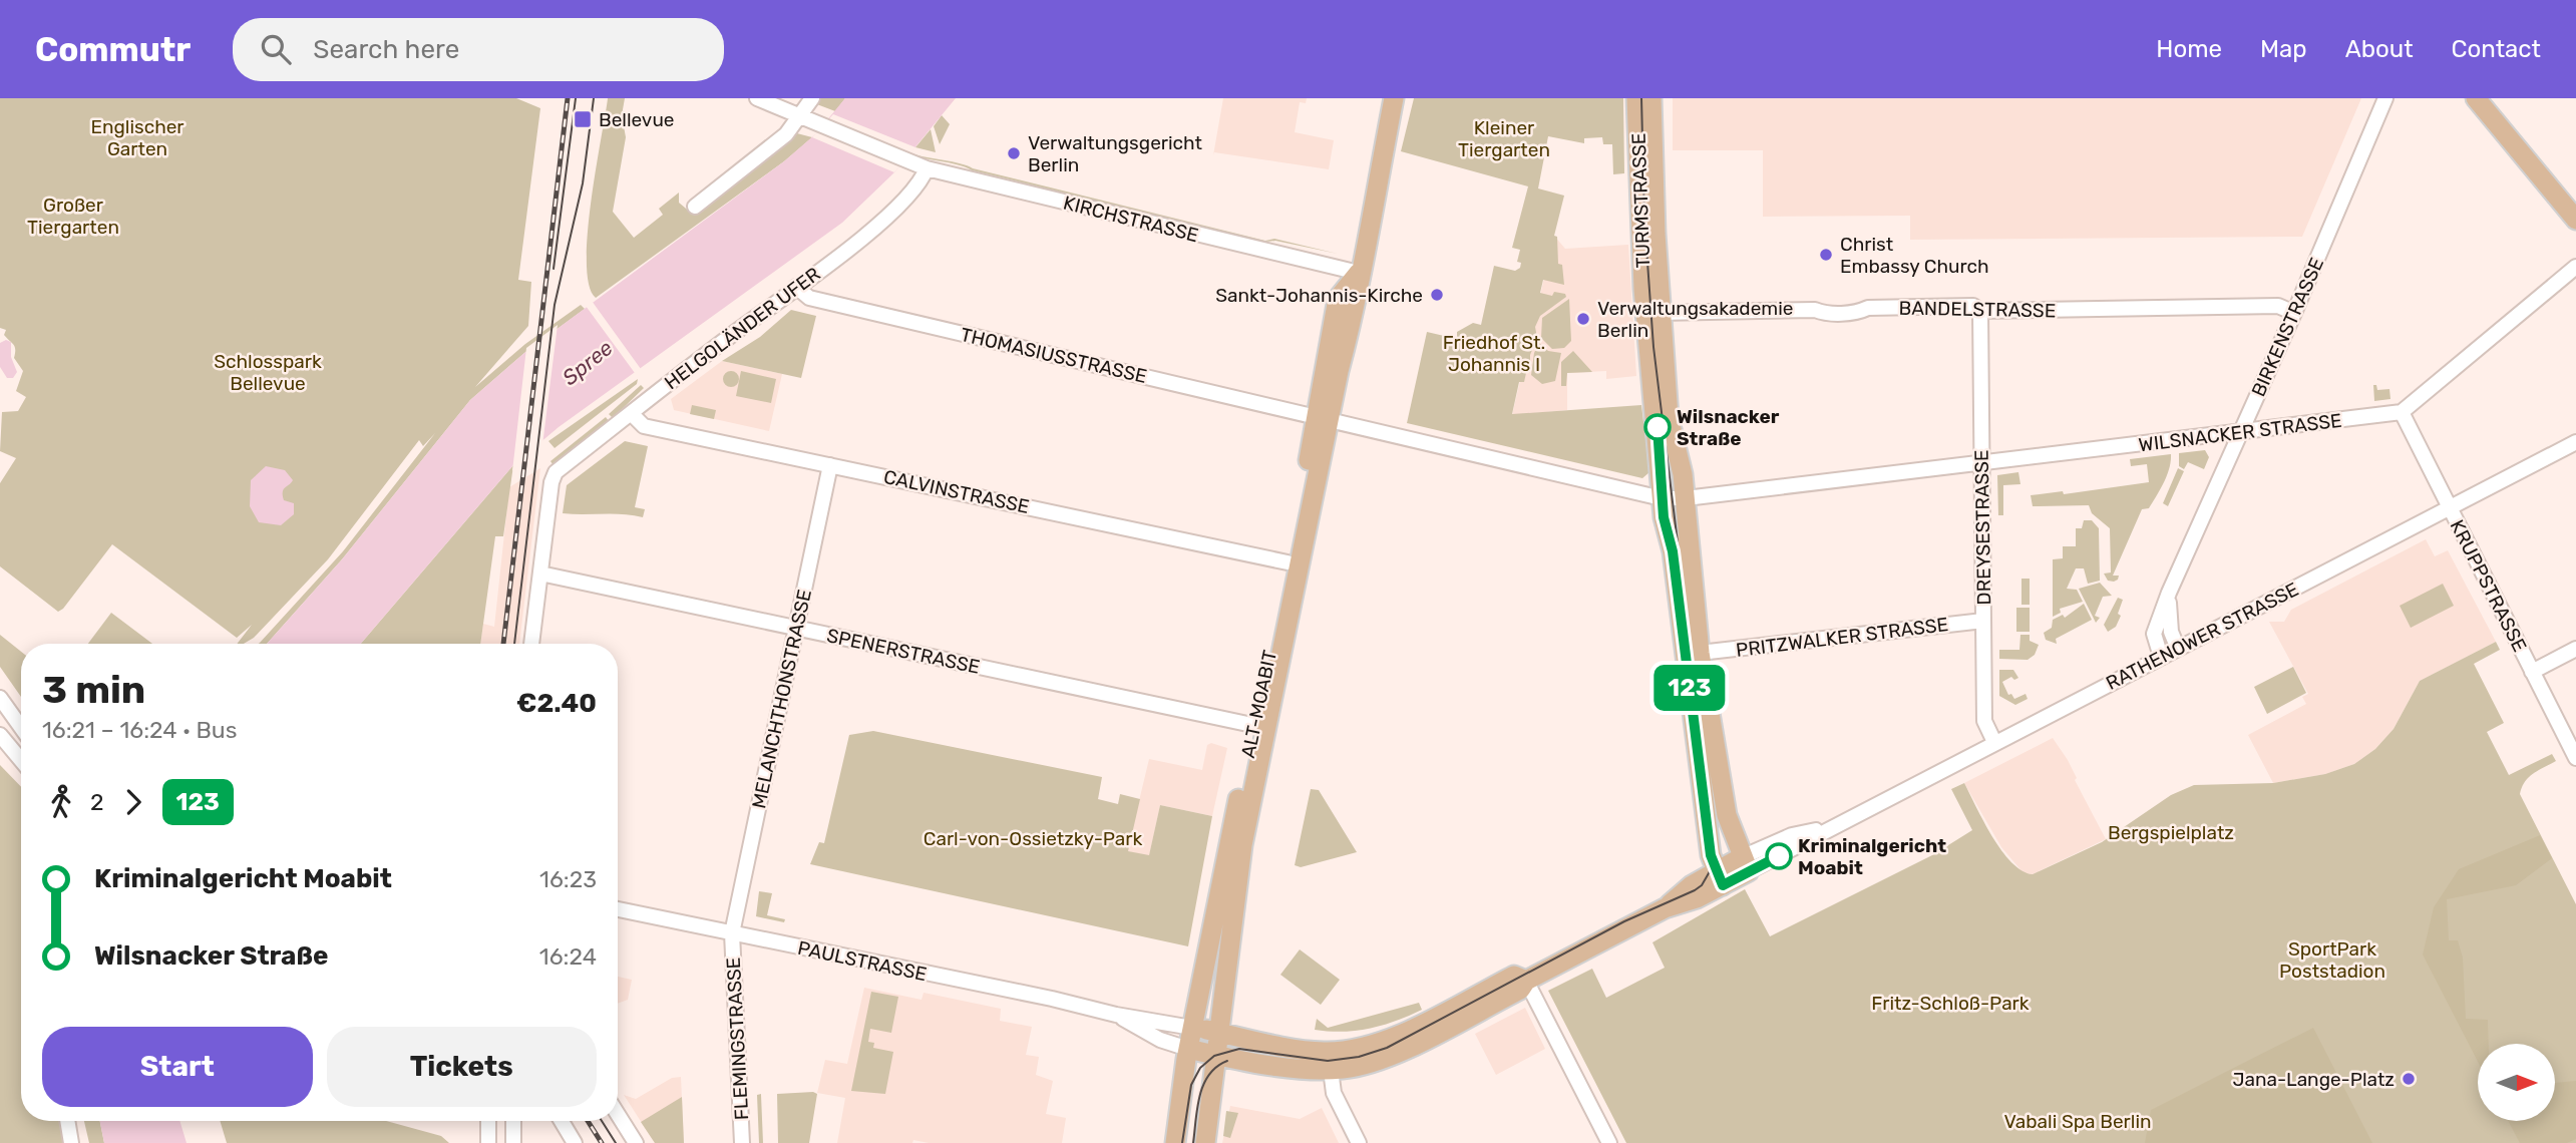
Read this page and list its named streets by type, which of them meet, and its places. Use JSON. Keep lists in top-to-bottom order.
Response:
{
  "streets": {
    "main road": [
      "TURMSTRASSE",
      "RATHENOWER STRASSE",
      "ALT-MOABIT",
      "PAULSTRASSE"
    ],
    "street": [
      "KIRCHSTRASSE",
      "BANDELSTRASSE",
      "BIRKENSTRASSE",
      "HELGOLÄNDER UFER",
      "THOMASIUSSTRASSE",
      "WILSNACKER STRASSE",
      "CALVINSTRASSE",
      "DREYSESTRASSE",
      "KRUPPSTRASSE",
      "PRITZWALKER STRASSE",
      "SPENERSTRASSE",
      "MELANCHTHONSTRASSE",
      "FLEMINGSTRASSE"
    ]
  },
  "crossings": [
    ["TURMSTRASSE", "BANDELSTRASSE"],
    ["TURMSTRASSE", "WILSNACKER STRASSE"],
    ["TURMSTRASSE", "RATHENOWER STRASSE"],
    ["TURMSTRASSE", "PRITZWALKER STRASSE"],
    ["KIRCHSTRASSE", "HELGOLÄNDER UFER"],
    ["KIRCHSTRASSE", "ALT-MOABIT"],
    ["BANDELSTRASSE", "BIRKENSTRASSE"],
    ["BANDELSTRASSE", "DREYSESTRASSE"],
    ["BIRKENSTRASSE", "WILSNACKER STRASSE"],
    ["BIRKENSTRASSE", "RATHENOWER STRASSE"],
    ["HELGOLÄNDER UFER", "THOMASIUSSTRASSE"],
    ["HELGOLÄNDER UFER", "CALVINSTRASSE"],
    ["HELGOLÄNDER UFER", "SPENERSTRASSE"],
    ["THOMASIUSSTRASSE", "WILSNACKER STRASSE"],
    ["THOMASIUSSTRASSE", "ALT-MOABIT"],
    ["WILSNACKER STRASSE", "DREYSESTRASSE"],
    ["WILSNACKER STRASSE", "KRUPPSTRASSE"],
    ["WILSNACKER STRASSE", "ALT-MOABIT"],
    ["CALVINSTRASSE", "MELANCHTHONSTRASSE"],
    ["CALVINSTRASSE", "ALT-MOABIT"],
    ["DREYSESTRASSE", "RATHENOWER STRASSE"],
    ["DREYSESTRASSE", "PRITZWALKER STRASSE"],
    ["KRUPPSTRASSE", "RATHENOWER STRASSE"],
    ["RATHENOWER STRASSE", "ALT-MOABIT"],
    ["RATHENOWER STRASSE", "PAULSTRASSE"],
    ["SPENERSTRASSE", "MELANCHTHONSTRASSE"],
    ["SPENERSTRASSE", "ALT-MOABIT"],
    ["MELANCHTHONSTRASSE", "PAULSTRASSE"],
    ["MELANCHTHONSTRASSE", "FLEMINGSTRASSE"],
    ["ALT-MOABIT", "PAULSTRASSE"],
    ["PAULSTRASSE", "FLEMINGSTRASSE"]
  ],
  "water": ["Spree"],
  "parks": [
    "Englischer Garten",
    "Kleiner Tiergarten",
    "Großer Tiergarten",
    "Friedhof St. Johannis I",
    "Schlosspark Bellevue",
    "Bergspielplatz",
    "Carl-von-Ossietzky-Park",
    "SportPark Poststadion",
    "Fritz-Schloß-Park",
    "Vabali Spa Berlin"
  ],
  "places": {
    "transit": ["Bellevue"],
    "other": [
      "Verwaltungsgericht Berlin",
      "Christ Embassy Church",
      "Sankt-Johannis-Kirche",
      "Verwaltungsakademie Berlin",
      "Wilsnacker Straße",
      "Kriminalgericht Moabit",
      "Jana-Lange-Platz"
    ]
  },
  "lines": ["bus line 123"],
  "north": "right",
  "page": {
    "header": "Commutr",
    "search": "Search here",
    "nav": [
      "Home",
      "Map",
      "About",
      "Contact"
    ],
    "on_map": "123",
    "heading": ["3 min", "16:21 – 16:24 · Bus", "€2.40"],
    "legs": ["2", "123"],
    "list": [
      {
        "name": "Kriminalgericht Moabit",
        "value": "16:23"
      },
      {
        "name": "Wilsnacker Straße",
        "value": "16:24"
      }
    ],
    "buttons": ["Start", "Tickets"]
  }
}
